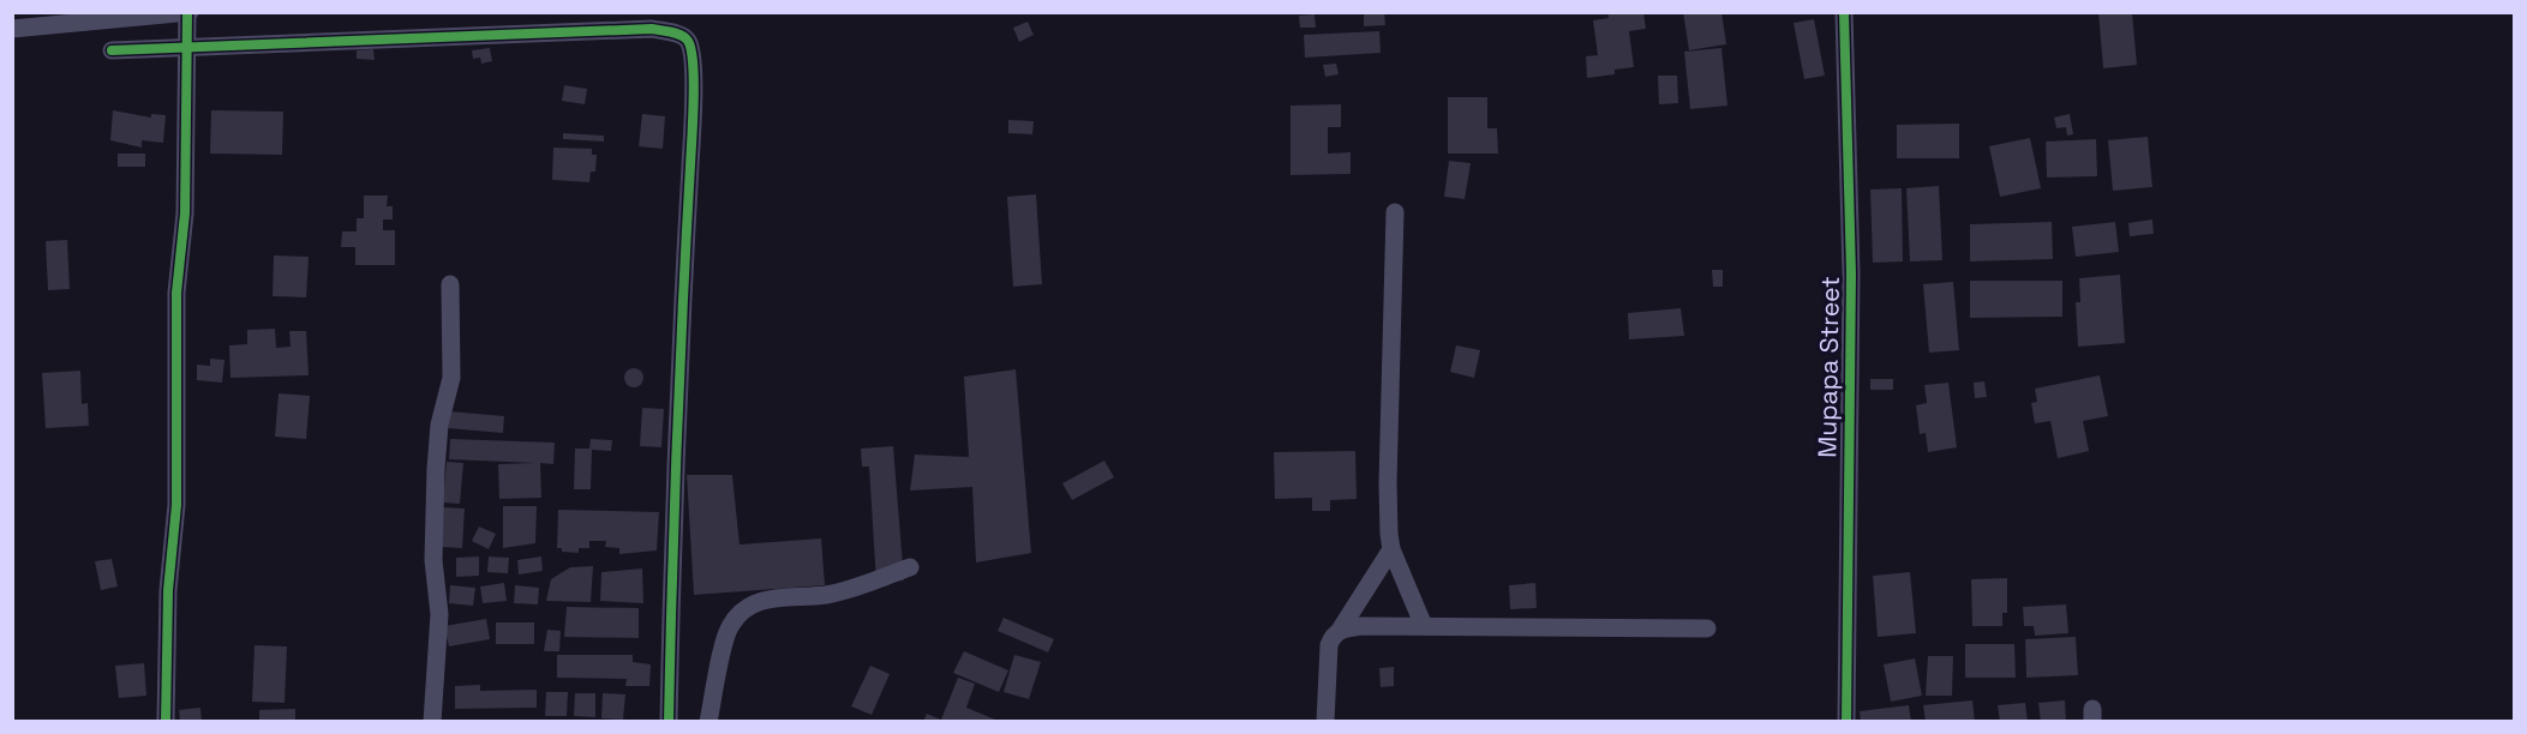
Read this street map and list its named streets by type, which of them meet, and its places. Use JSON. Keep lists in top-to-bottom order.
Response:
{
  "streets": {
    "street": ["Mupapa Street"]
  }
}
